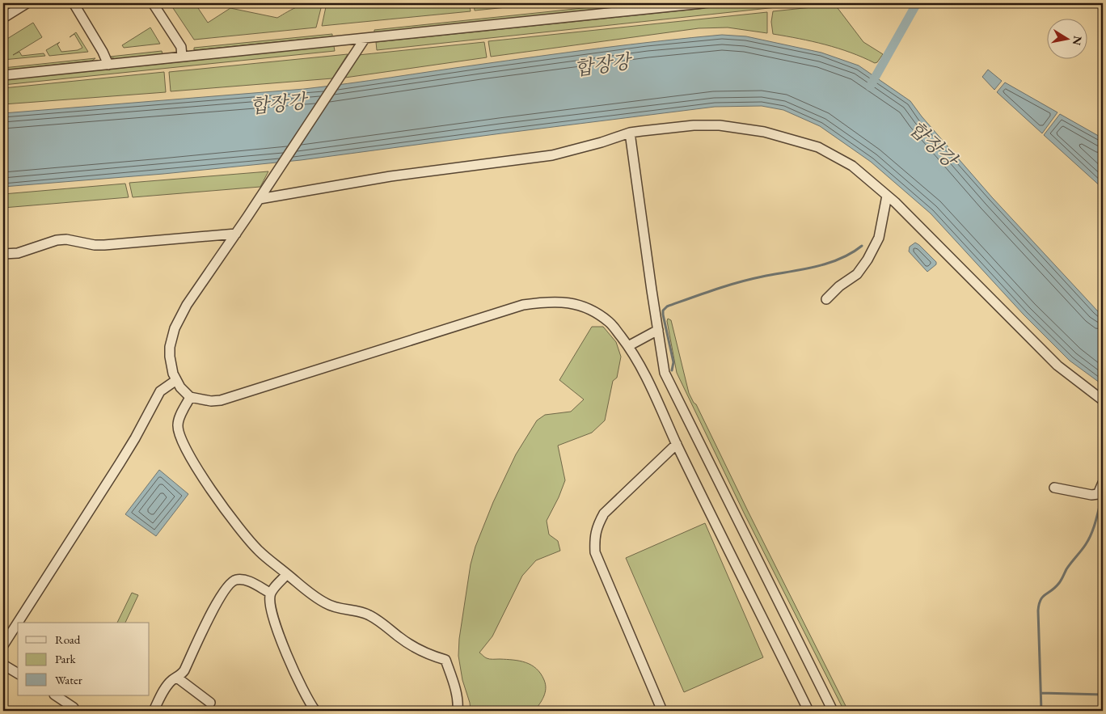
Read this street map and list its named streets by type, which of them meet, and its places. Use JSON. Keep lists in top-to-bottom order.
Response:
{
  "water": ["합장강"],
  "legend": ["Road", "Park", "Water"],
  "north": "right"
}
